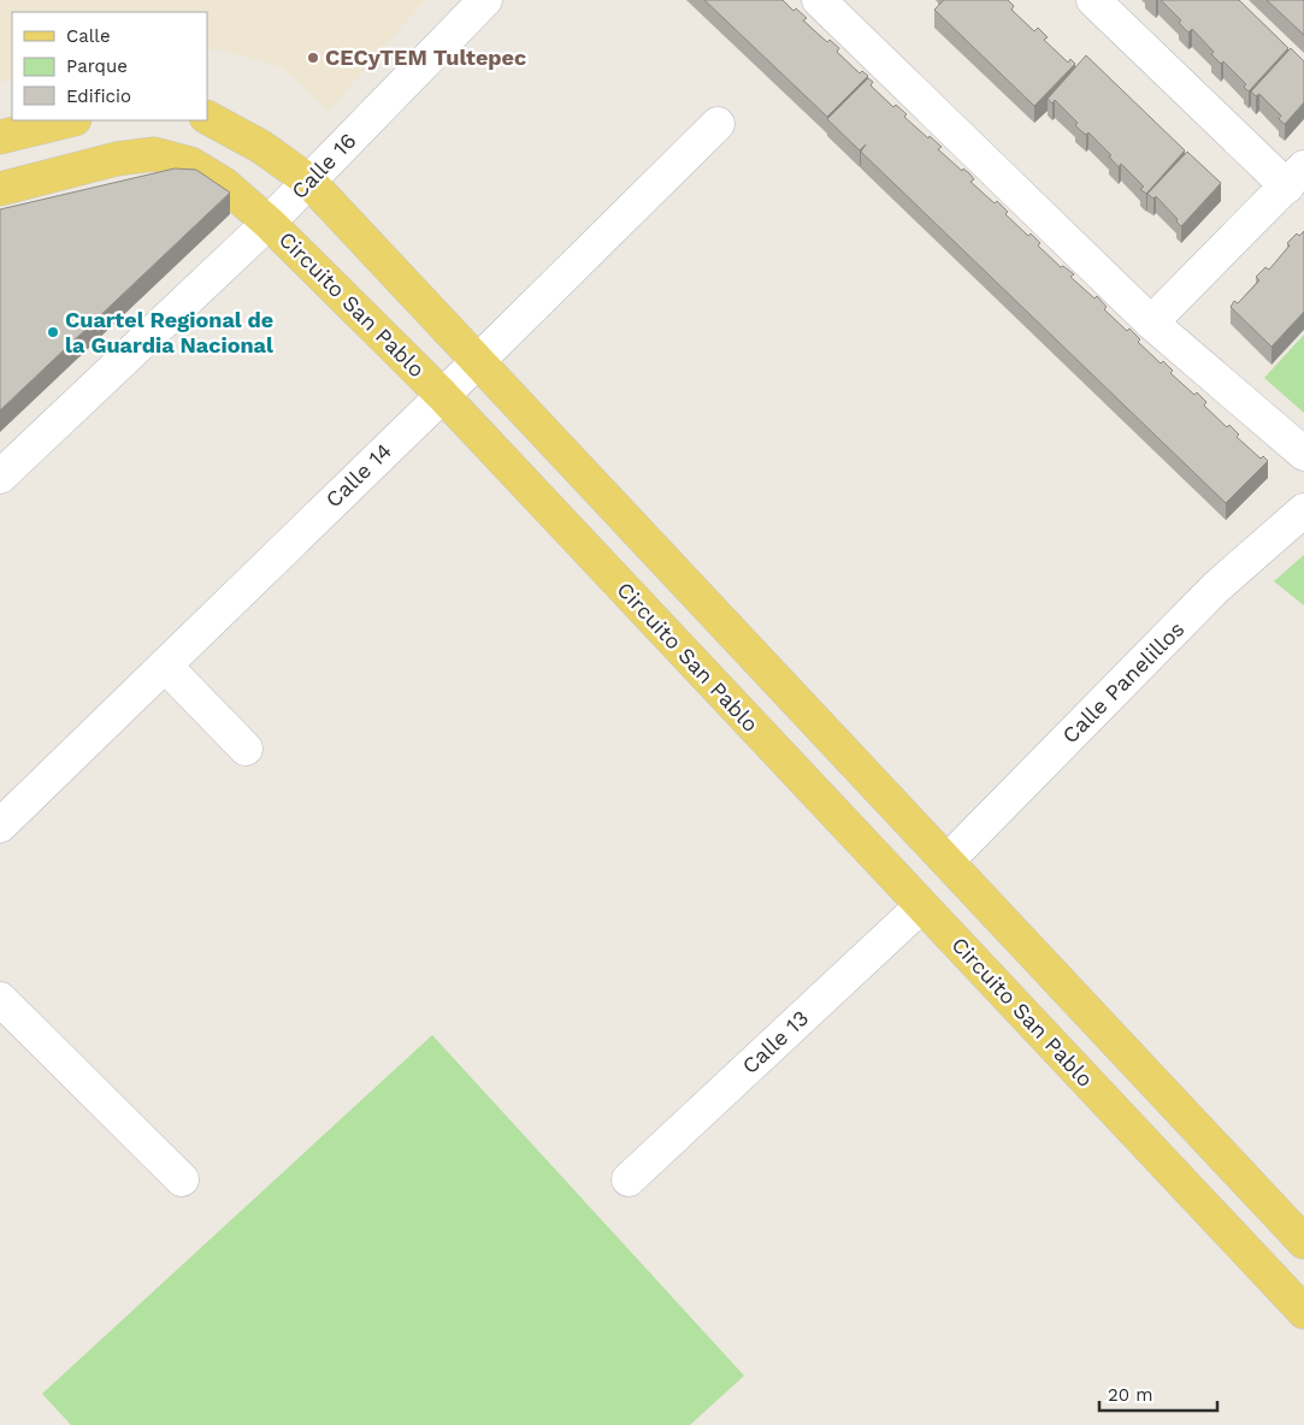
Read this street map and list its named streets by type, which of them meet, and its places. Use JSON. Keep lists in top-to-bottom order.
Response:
{
  "streets": {
    "main road": ["Circuito San Pablo"],
    "street": [
      "Calle 16",
      "Calle 14",
      "Calle Panelillos",
      "Calle 13"
    ]
  },
  "crossings": [
    ["Calle 16", "Circuito San Pablo"],
    ["Circuito San Pablo", "Calle 14"],
    ["Circuito San Pablo", "Calle 13"]
  ],
  "places": ["CECyTEM Tultepec", "Cuartel Regional de la Guardia Nacional"],
  "legend": ["Calle", "Parque", "Edificio"],
  "scale_bar": "20 m"
}
